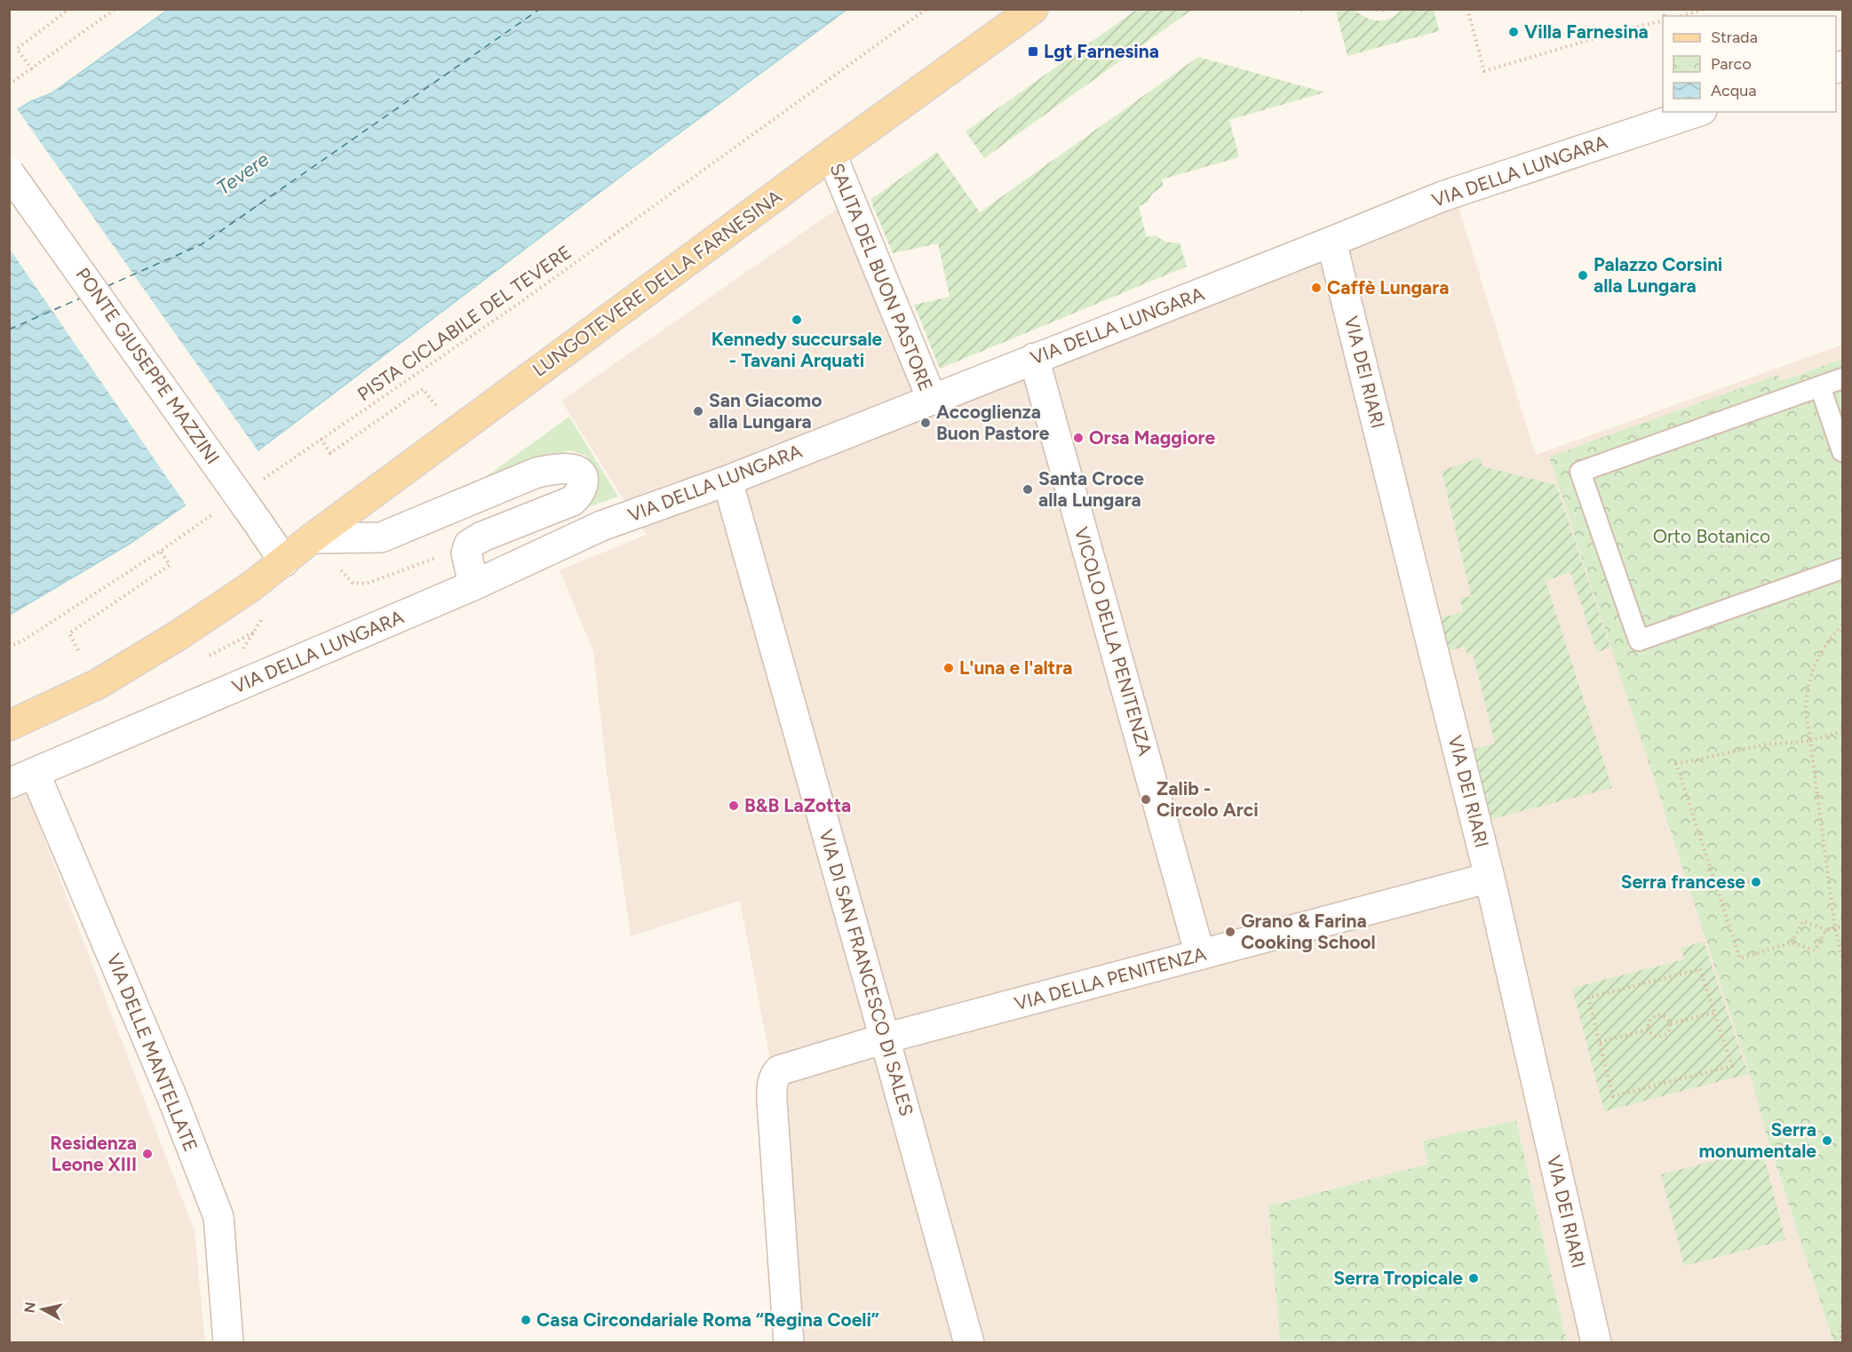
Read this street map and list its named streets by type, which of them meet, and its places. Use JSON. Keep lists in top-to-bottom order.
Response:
{
  "streets": {
    "main road": ["LUNGOTEVERE DELLA FARNESINA"],
    "street": [
      "VIA DELLA LUNGARA",
      "SALITA DEL BUON PASTORE",
      "PONTE GIUSEPPE MAZZINI",
      "VIA DEI RIARI",
      "VICOLO DELLA PENITENZA",
      "VIA DI SAN FRANCESCO DI SALES",
      "VIA DELLA PENITENZA",
      "VIA DELLE MANTELLATE"
    ],
    "path": ["PISTA CICLABILE DEL TEVERE"]
  },
  "crossings": [
    ["VIA DELLA LUNGARA", "SALITA DEL BUON PASTORE"],
    ["VIA DELLA LUNGARA", "VIA DEI RIARI"],
    ["VIA DELLA LUNGARA", "VICOLO DELLA PENITENZA"],
    ["VIA DELLA LUNGARA", "VIA DI SAN FRANCESCO DI SALES"],
    ["VIA DELLA LUNGARA", "VIA DELLE MANTELLATE"],
    ["SALITA DEL BUON PASTORE", "LUNGOTEVERE DELLA FARNESINA"],
    ["LUNGOTEVERE DELLA FARNESINA", "PONTE GIUSEPPE MAZZINI"],
    ["VIA DEI RIARI", "VIA DELLA PENITENZA"],
    ["VICOLO DELLA PENITENZA", "VIA DELLA PENITENZA"],
    ["VIA DI SAN FRANCESCO DI SALES", "VIA DELLA PENITENZA"]
  ],
  "water": ["Tevere"],
  "parks": ["Orto Botanico"],
  "places": {
    "other": [
      "Villa Farnesina",
      "Palazzo Corsini alla Lungara",
      "Caffè Lungara",
      "Kennedy succursale - Tavani Arquati",
      "San Giacomo alla Lungara",
      "Accoglienza Buon Pastore",
      "Orsa Maggiore",
      "Santa Croce alla Lungara",
      "L'una e l'altra",
      "Zalib - Circolo Arci",
      "B&B LaZotta",
      "Serra francese",
      "Grano & Farina Cooking School",
      "Serra monumentale",
      "Residenza Leone XIII",
      "Serra Tropicale",
      "Casa Circondariale Roma “Regina Coeli”"
    ],
    "transit": ["Lgt Farnesina"]
  },
  "legend": ["Strada", "Parco", "Acqua"],
  "north": "left"
}
